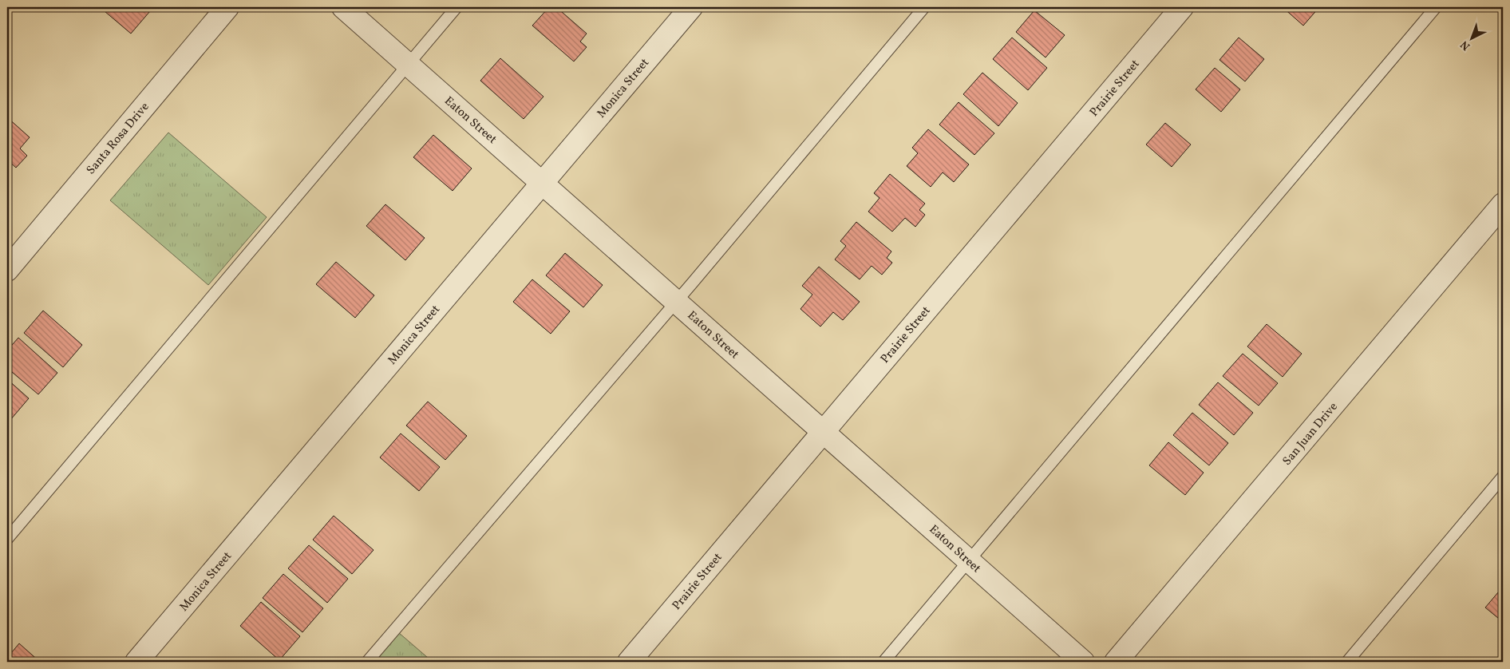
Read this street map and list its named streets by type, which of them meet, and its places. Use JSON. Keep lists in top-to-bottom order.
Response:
{
  "streets": {
    "street": [
      "Monica Street",
      "Prairie Street",
      "Eaton Street",
      "Santa Rosa Drive",
      "San Juan Drive"
    ]
  },
  "crossings": [
    ["Monica Street", "Eaton Street"],
    ["Prairie Street", "Eaton Street"]
  ],
  "north": "bottom left"
}
